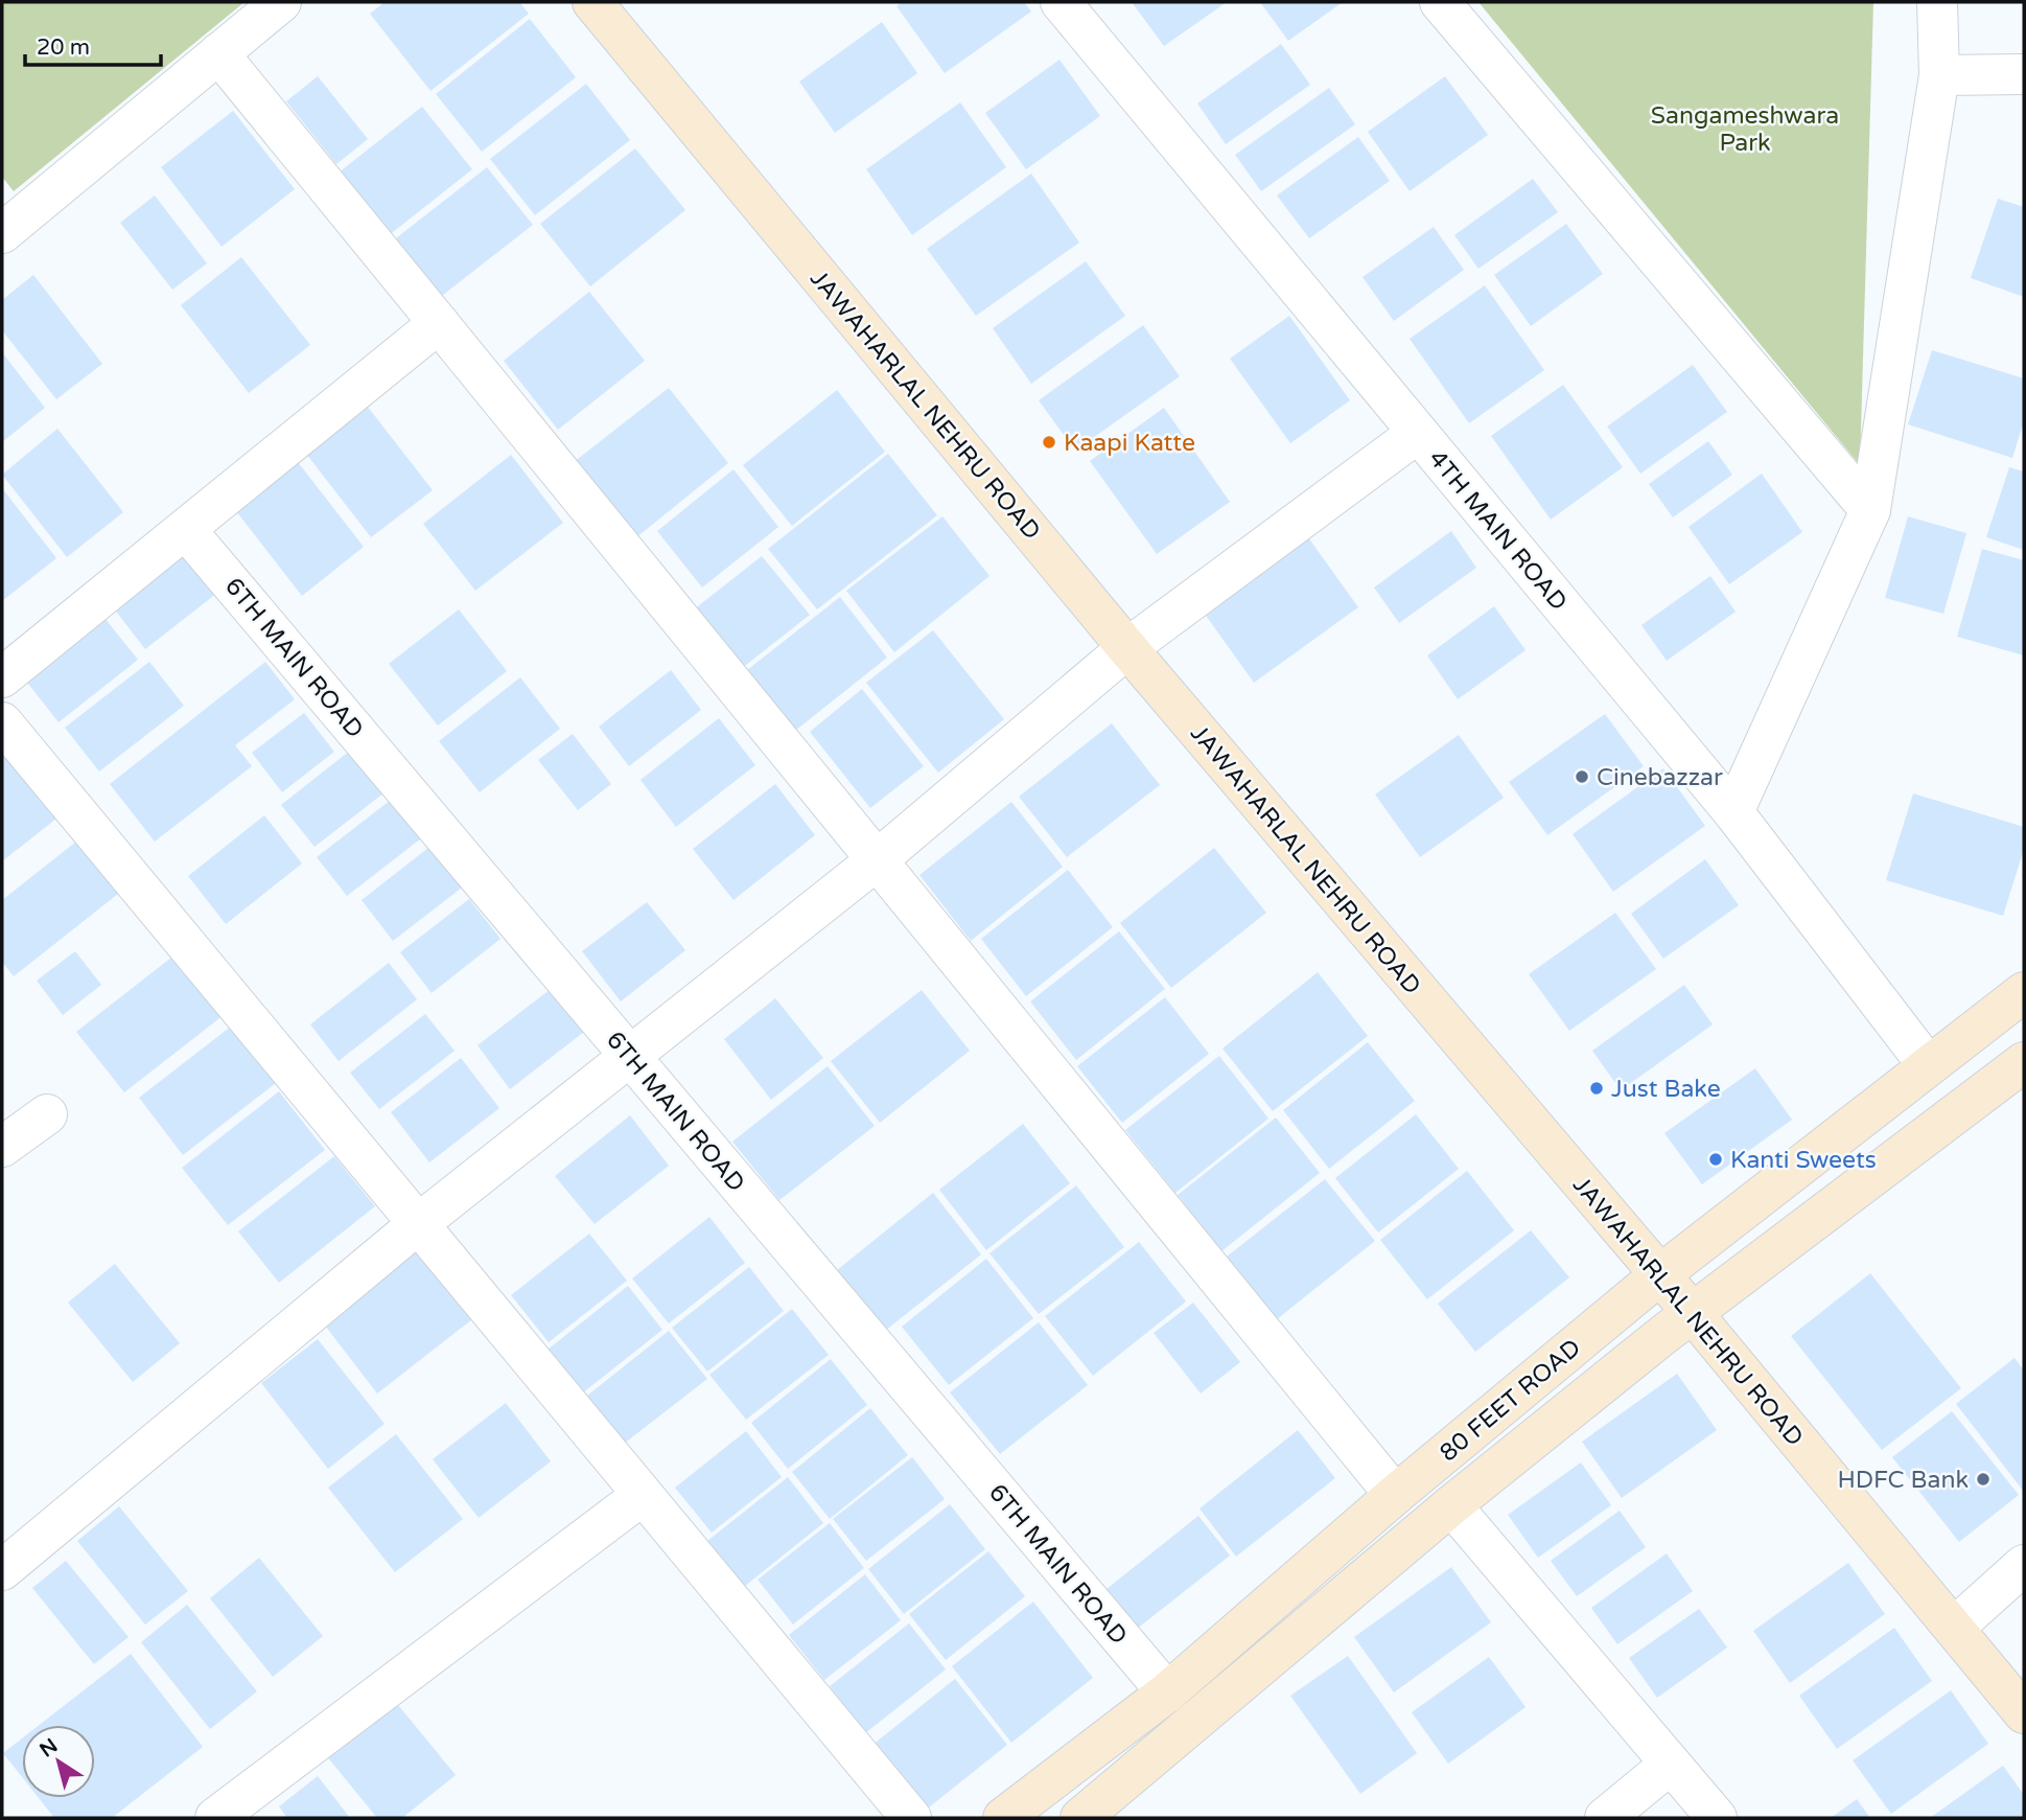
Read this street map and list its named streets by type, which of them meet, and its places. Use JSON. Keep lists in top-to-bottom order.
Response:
{
  "streets": {
    "main road": ["JAWAHARLAL NEHRU ROAD", "80 FEET ROAD"],
    "street": ["4TH MAIN ROAD", "6TH MAIN ROAD"]
  },
  "crossings": [
    ["JAWAHARLAL NEHRU ROAD", "80 FEET ROAD"],
    ["4TH MAIN ROAD", "80 FEET ROAD"],
    ["6TH MAIN ROAD", "80 FEET ROAD"]
  ],
  "parks": ["Sangameshwara Park"],
  "places": [
    "Kaapi Katte",
    "Cinebazzar",
    "Just Bake",
    "Kanti Sweets",
    "HDFC Bank"
  ],
  "scale_bar": "20 m",
  "north": "top left"
}
